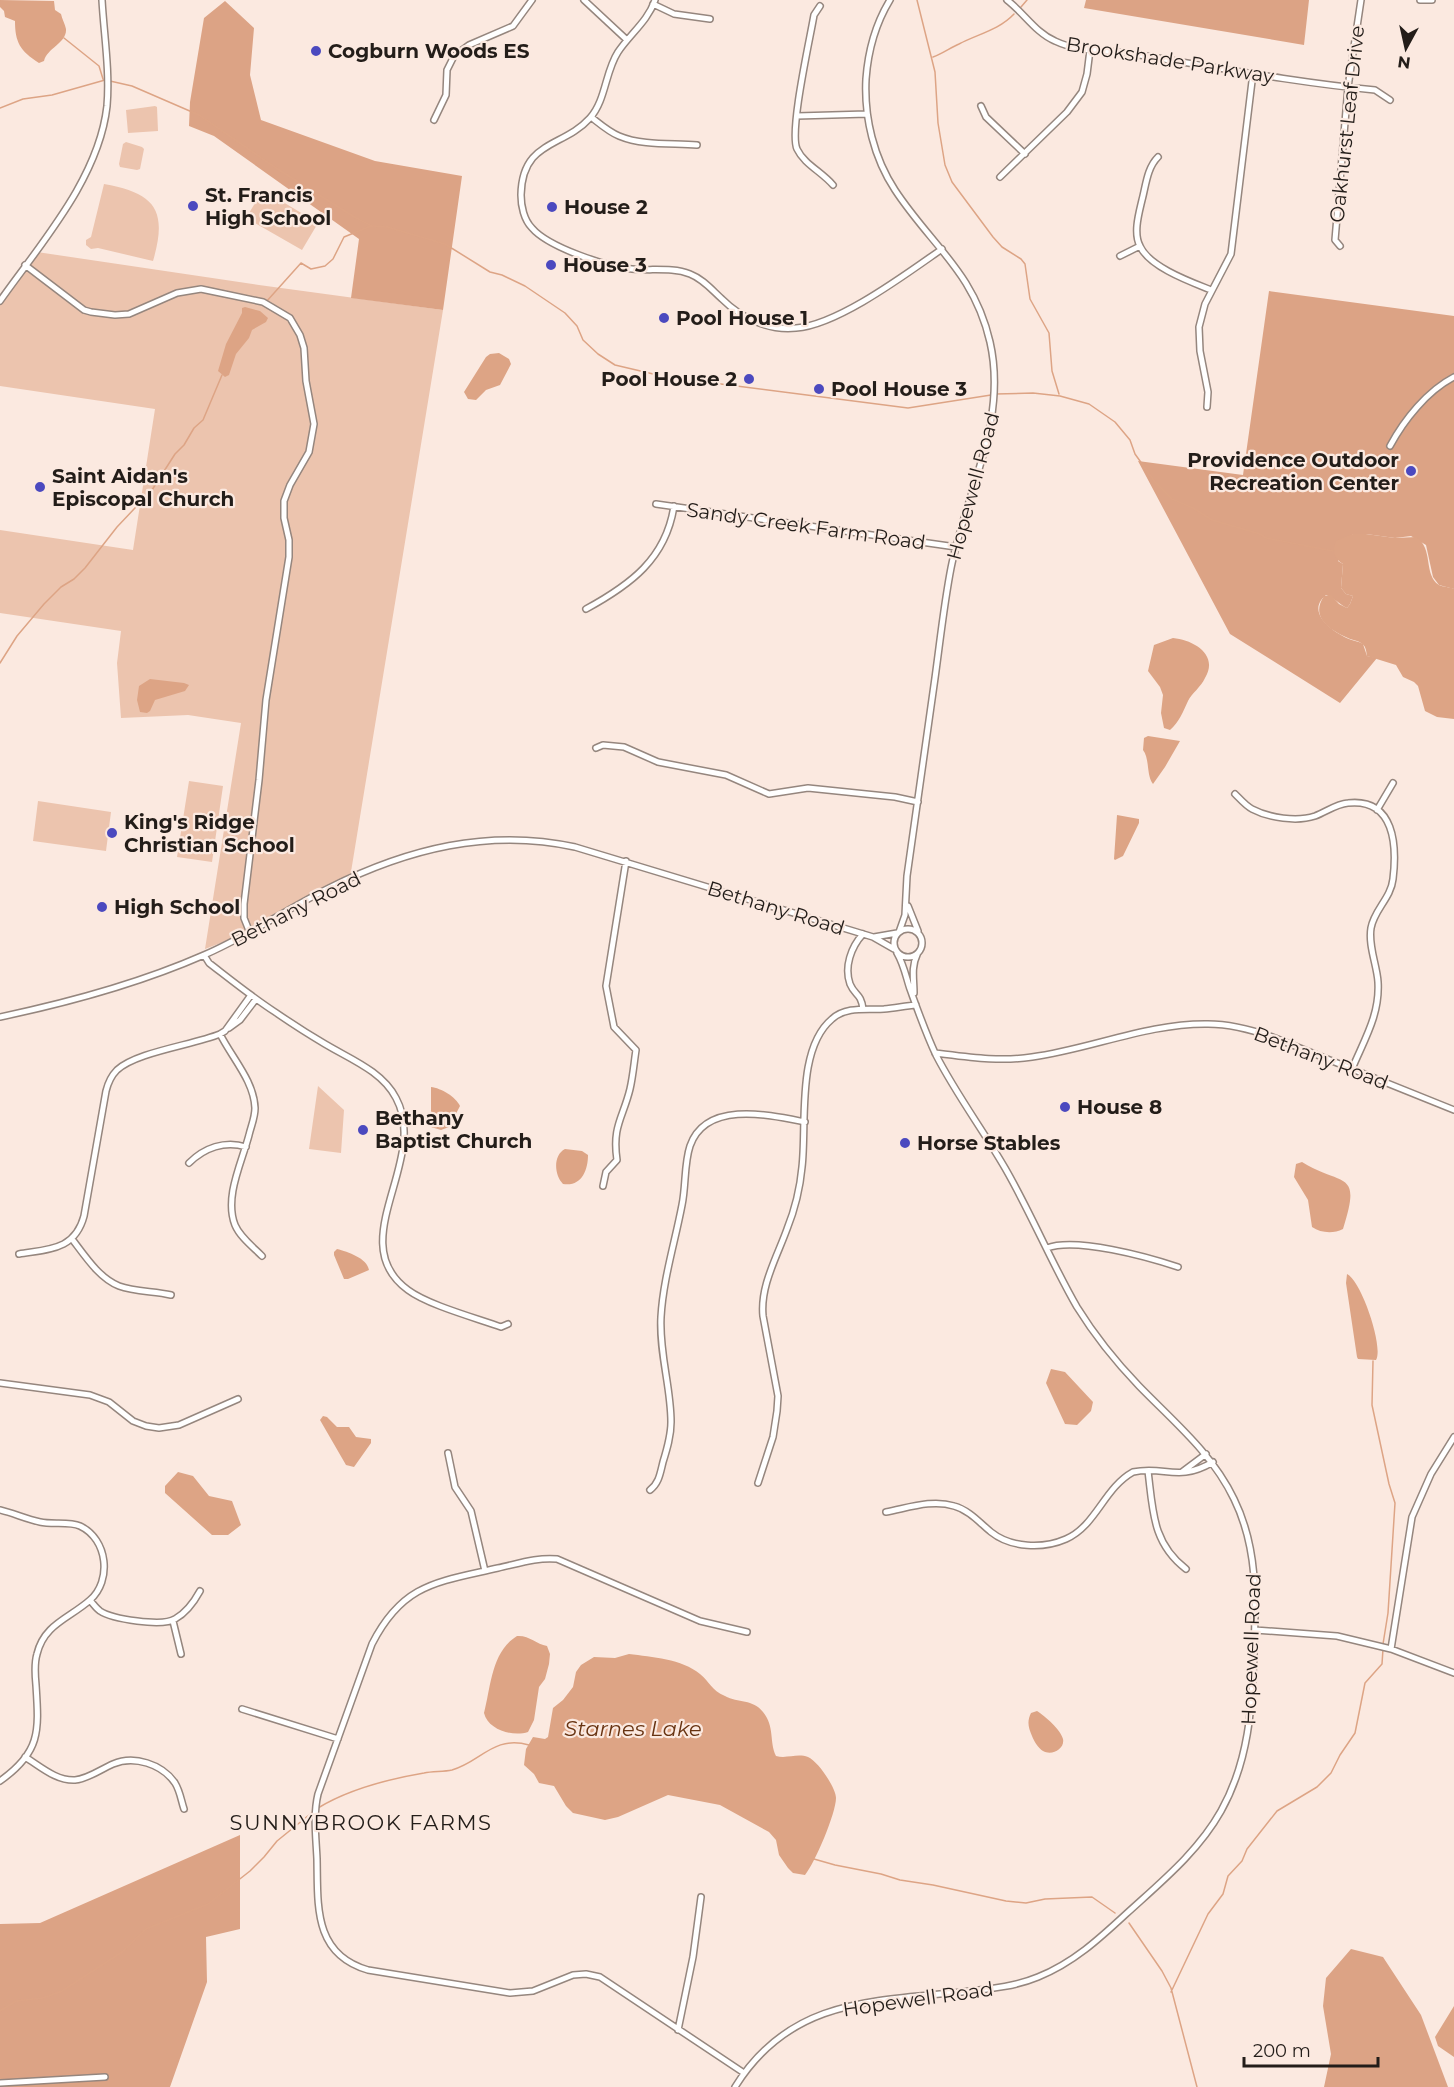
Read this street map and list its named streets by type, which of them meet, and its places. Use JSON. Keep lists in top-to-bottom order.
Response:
{
  "streets": {
    "street": [
      "Brookshade Parkway",
      "Oakhurst Leaf Drive",
      "Hopewell Road",
      "Sandy Creek Farm Road",
      "Bethany Road"
    ]
  },
  "crossings": [
    ["Brookshade Parkway", "Oakhurst Leaf Drive"],
    ["Hopewell Road", "Sandy Creek Farm Road"],
    ["Hopewell Road", "Bethany Road"]
  ],
  "districts": ["SUNNYBROOK FARMS"],
  "water": ["Starnes Lake"],
  "places": [
    "Cogburn Woods ES",
    "St. Francis High School",
    "House 2",
    "House 3",
    "Pool House 1",
    "Pool House 2",
    "Pool House 3",
    "Providence Outdoor Recreation Center",
    "Saint Aidan's Episcopal Church",
    "King's Ridge Christian School",
    "High School",
    "House 8",
    "Bethany Baptist Church",
    "Horse Stables"
  ],
  "scale_bar": "200 m",
  "north": "bottom"
}
